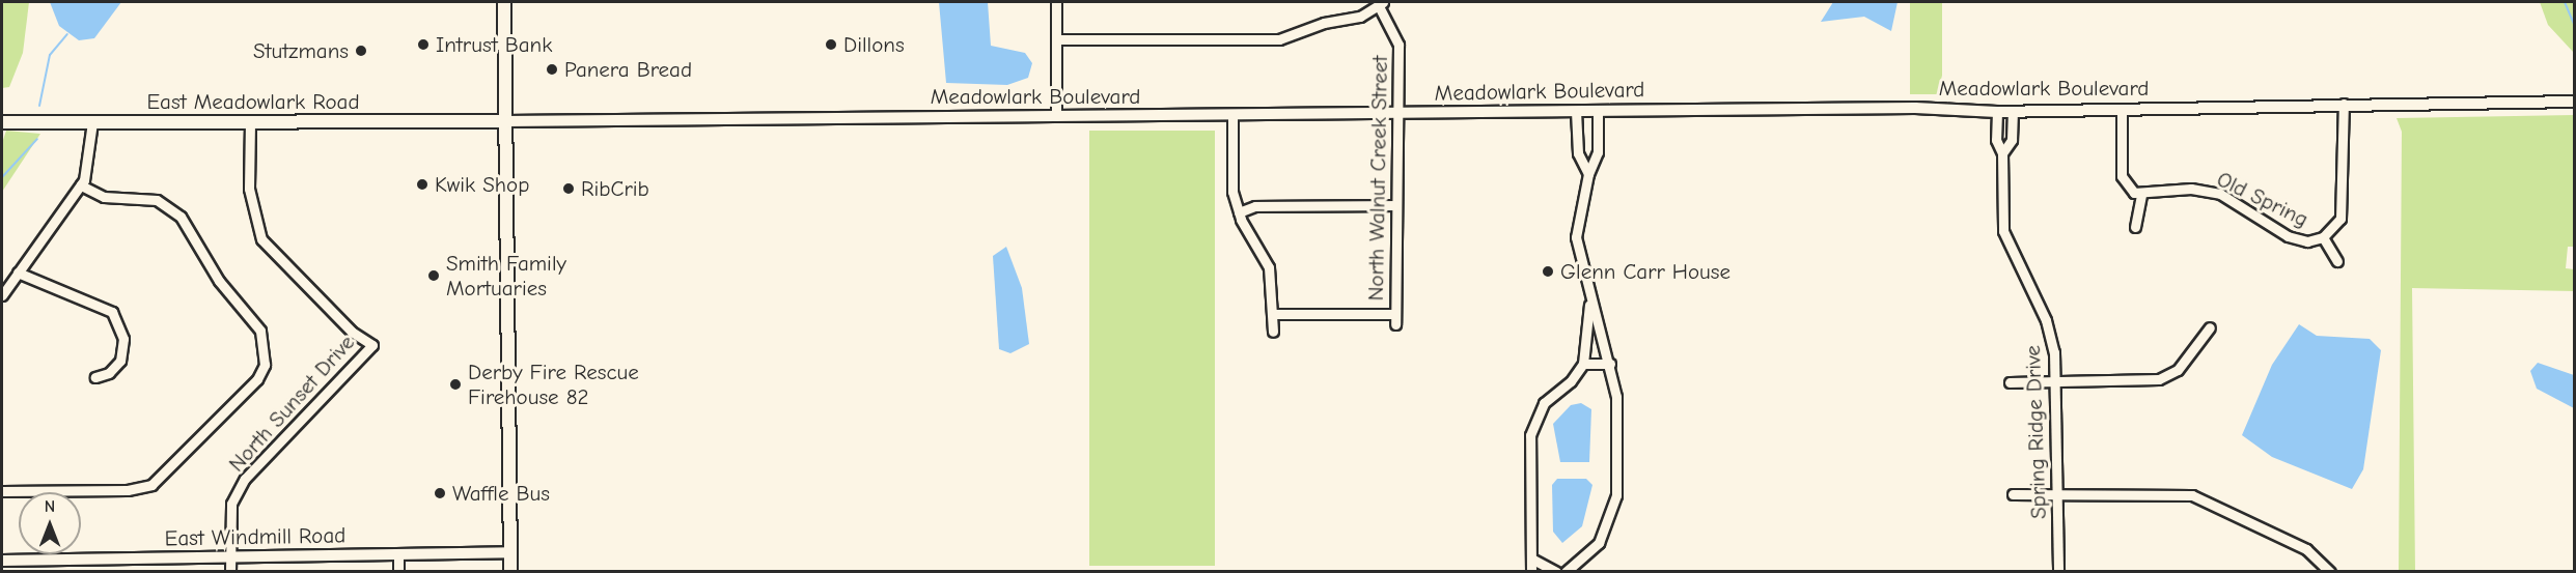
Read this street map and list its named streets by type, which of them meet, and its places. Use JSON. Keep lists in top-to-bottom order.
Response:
{
  "streets": {
    "main road": ["East Meadowlark Road"],
    "street": [
      "Meadowlark Boulevard",
      "North Walnut Creek Street",
      "Old Spring",
      "North Sunset Drive",
      "Spring Ridge Drive",
      "East Windmill Road"
    ]
  },
  "crossings": [
    ["Meadowlark Boulevard", "East Meadowlark Road"],
    ["Meadowlark Boulevard", "North Walnut Creek Street"],
    ["Meadowlark Boulevard", "Old Spring"],
    ["Meadowlark Boulevard", "Spring Ridge Drive"],
    ["East Meadowlark Road", "North Sunset Drive"],
    ["North Sunset Drive", "East Windmill Road"]
  ],
  "places": [
    "Intrust Bank",
    "Dillons",
    "Stutzmans",
    "Panera Bread",
    "Kwik Shop",
    "RibCrib",
    "Glenn Carr House",
    "Smith Family Mortuaries",
    "Derby Fire Rescue Firehouse 82",
    "Waffle Bus"
  ],
  "north": "top"
}
